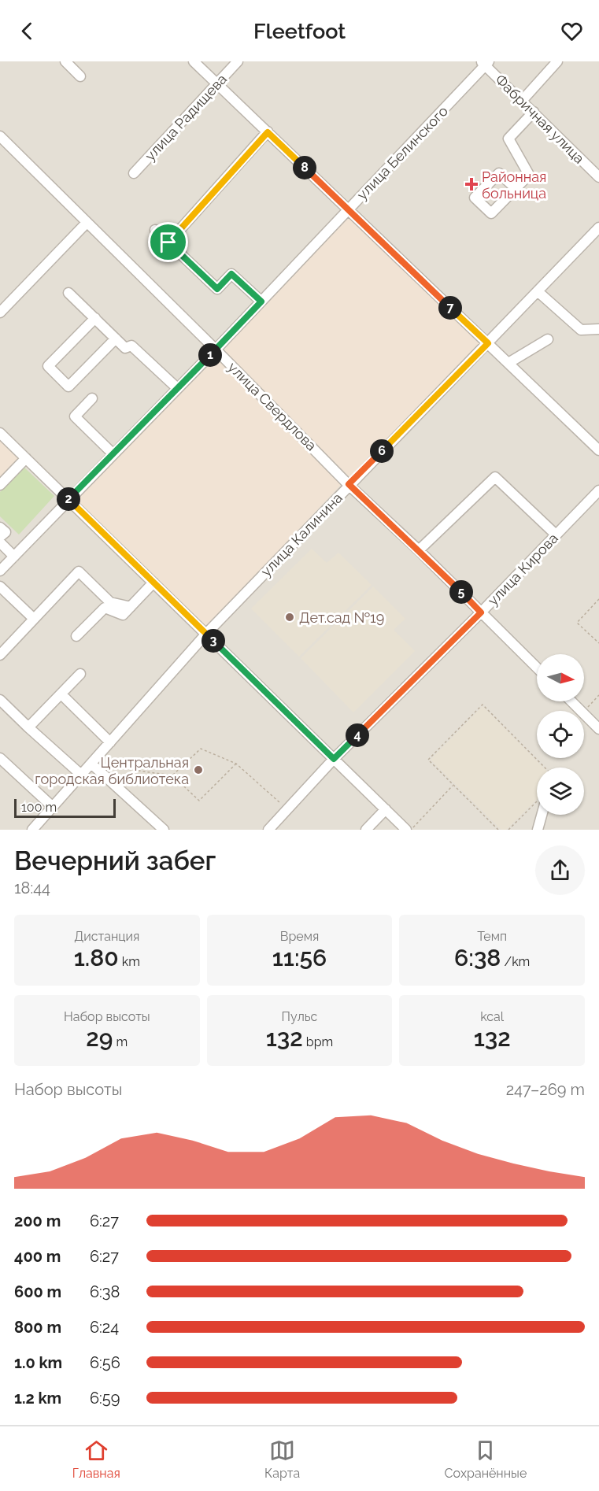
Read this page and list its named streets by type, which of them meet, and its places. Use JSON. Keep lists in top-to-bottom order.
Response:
{
  "streets": {
    "street": [
      "улица Радищева",
      "Фабричная улица",
      "улица Белинского",
      "улица Свердлова",
      "улица Калинина",
      "улица Кирова"
    ]
  },
  "crossings": [
    ["Фабричная улица", "улица Белинского"],
    ["улица Белинского", "улица Свердлова"],
    ["улица Свердлова", "улица Калинина"],
    ["улица Свердлова", "улица Кирова"]
  ],
  "places": {
    "health": ["Районная больница"],
    "other": ["Дет.сад №19", "Центральная городская библиотека"]
  },
  "scale_bar": "100 m",
  "north": "right",
  "page": {
    "header": "Fleetfoot",
    "pins": [
      "8",
      "7",
      "1",
      "6",
      "2",
      "5",
      "3",
      "4"
    ],
    "scale": "100 m",
    "heading": ["Вечерний забег", "18:44"],
    "stats": [
      ["Дистанция", "1.80 km"],
      ["Время", "11:56"],
      ["Темп", "6:38 /km"],
      ["Набор высоты", "29 m"],
      ["Пульс", "132 bpm"],
      ["kcal", "132"]
    ],
    "chart": ["Набор высоты", "247–269 m"],
    "list": [
      {
        "name": "200 m",
        "note": "6:27"
      },
      {
        "name": "400 m",
        "note": "6:27"
      },
      {
        "name": "600 m",
        "note": "6:38"
      },
      {
        "name": "800 m",
        "note": "6:24"
      },
      {
        "name": "1.0 km",
        "note": "6:56"
      },
      {
        "name": "1.2 km",
        "note": "6:59"
      }
    ],
    "tabs": ["Главная", "Карта", "Сохранённые"]
  }
}
